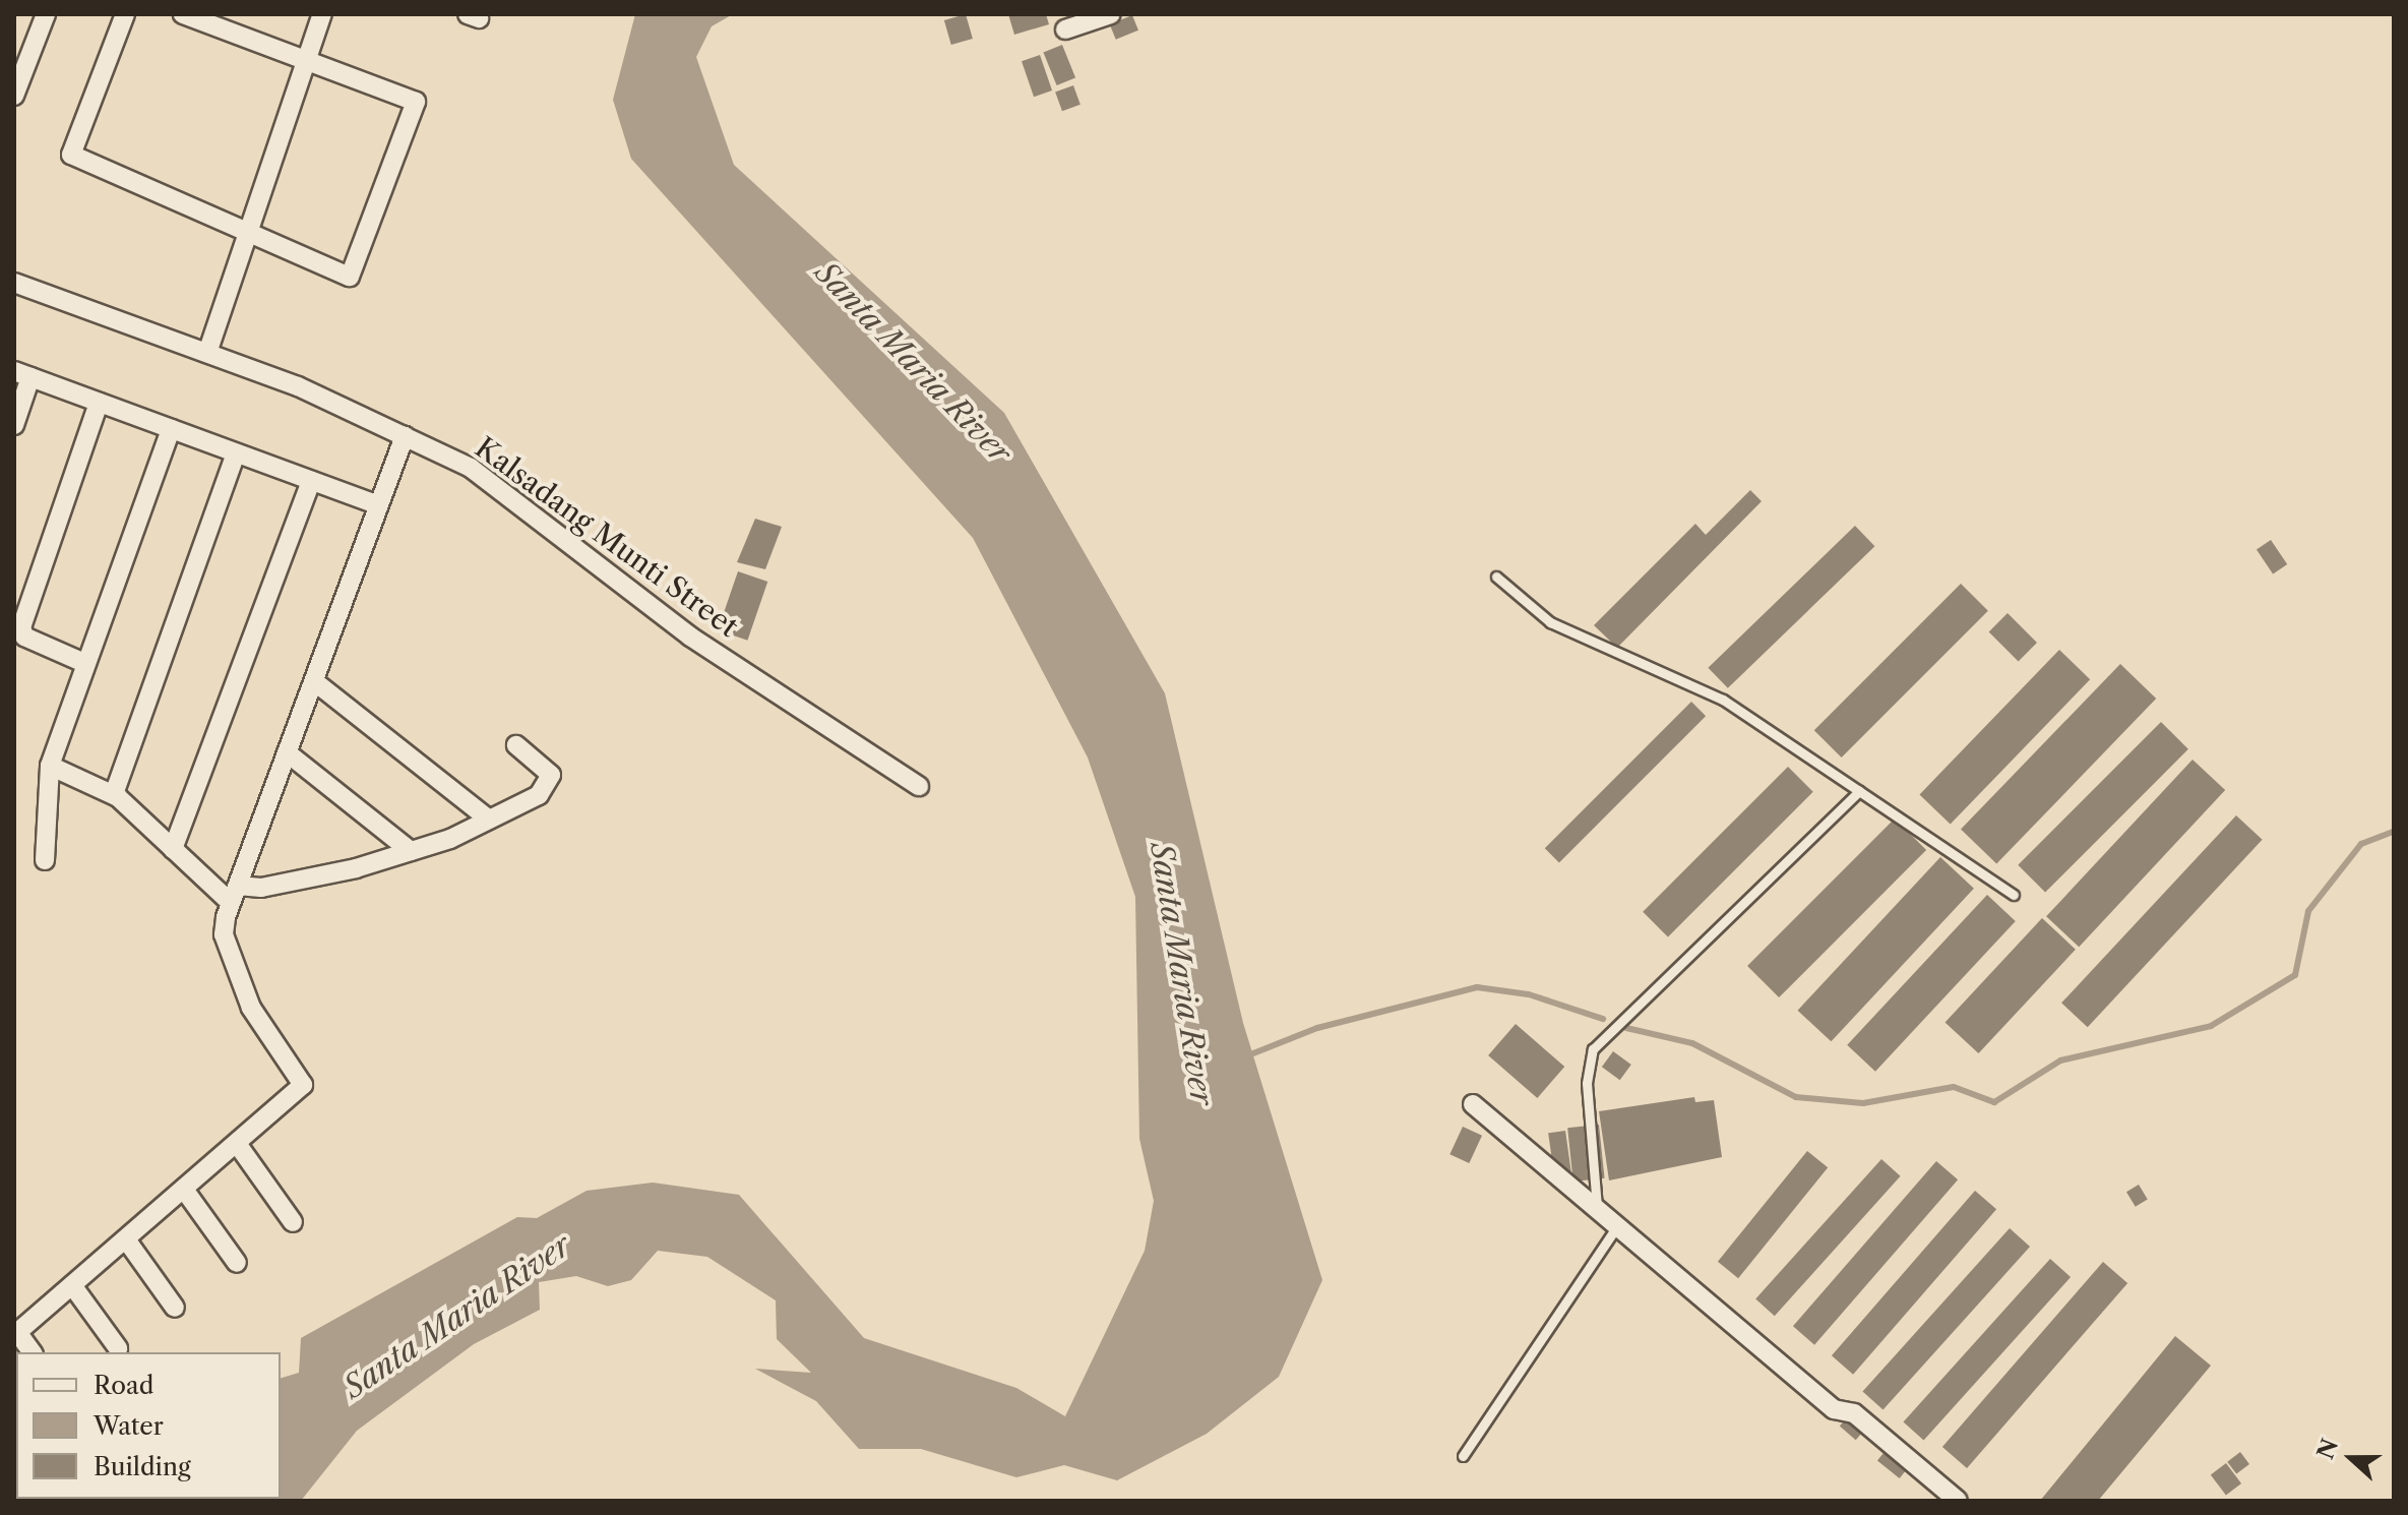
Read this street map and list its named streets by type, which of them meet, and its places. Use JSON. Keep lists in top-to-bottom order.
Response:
{
  "streets": {
    "street": ["Kalsadang Munti Street"]
  },
  "water": ["Santa Maria River"],
  "legend": ["Road", "Water", "Building"],
  "north": "left"
}
